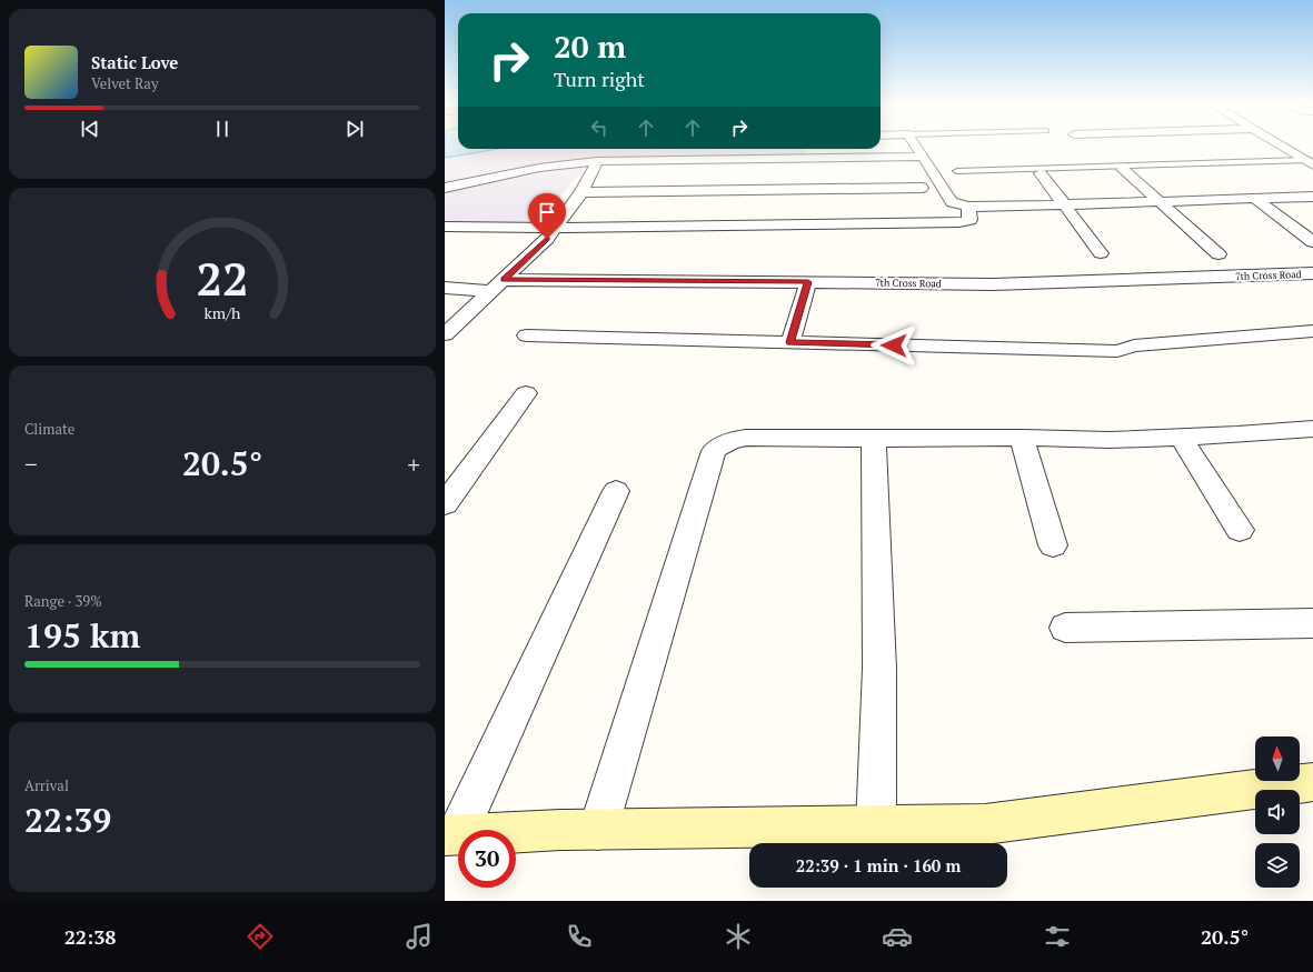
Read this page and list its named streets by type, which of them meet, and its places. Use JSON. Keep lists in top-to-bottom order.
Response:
{
  "streets": {
    "street": ["7th Cross Road"]
  },
  "north": "top",
  "page": {
    "turn": ["20 m", "Turn right"],
    "song": ["Static Love", "Velvet Ray"],
    "tile": [
      "Climate",
      ["Range · 39%", "195 km"],
      ["Arrival", "22:39"]
    ],
    "heat": ["−", "20.5°", "+"],
    "limit": "30",
    "trip": "22:39 · 1 min · 160 m",
    "tabs": ["22:38", "20.5°"],
    "gauge": ["22", "km/h"]
  }
}
